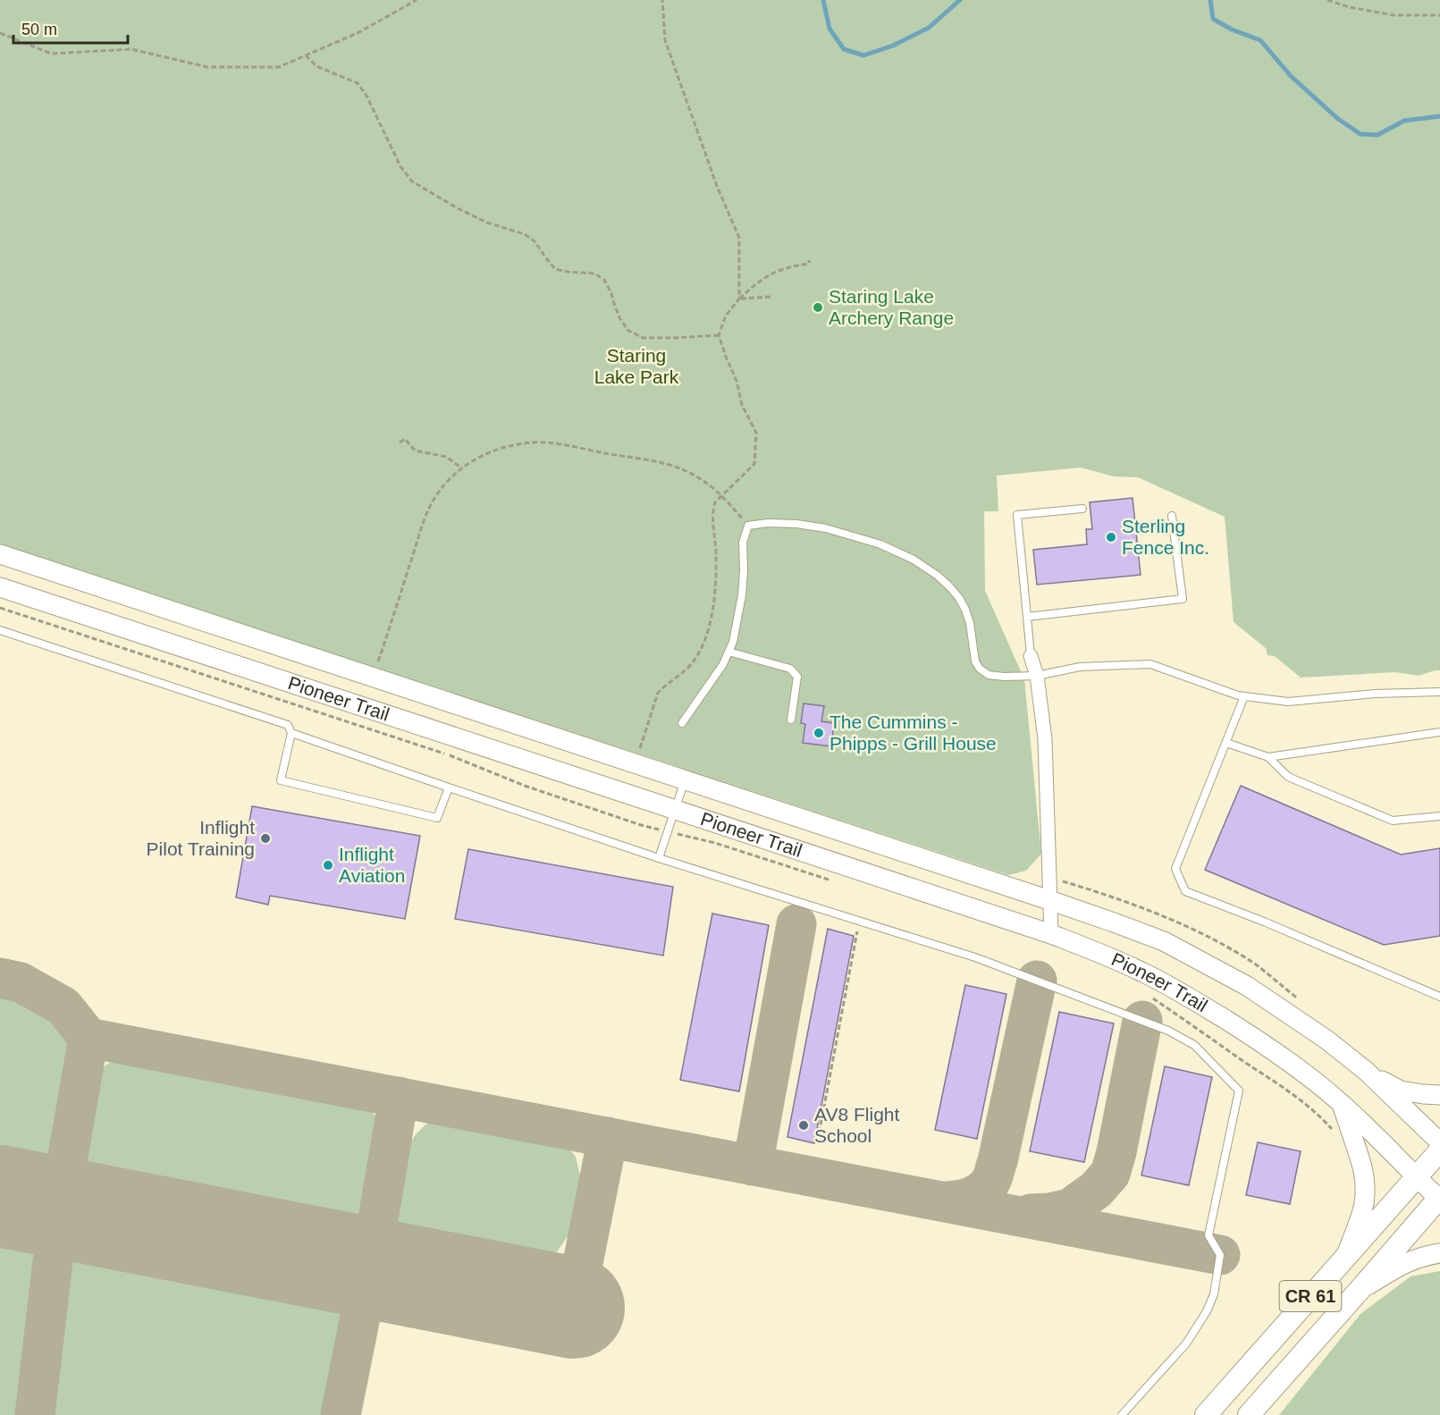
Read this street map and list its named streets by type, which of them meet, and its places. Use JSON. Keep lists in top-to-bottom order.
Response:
{
  "streets": {
    "main road": ["Pioneer Trail", "CR 61"]
  },
  "crossings": [
    ["Pioneer Trail", "CR 61"]
  ],
  "parks": ["Staring Lake Park"],
  "places": [
    "Staring Lake Archery Range",
    "Sterling Fence Inc.",
    "The Cummins - Phipps - Grill House",
    "Inflight Pilot Training",
    "Inflight Aviation",
    "AV8 Flight School"
  ],
  "scale_bar": "50 m"
}
